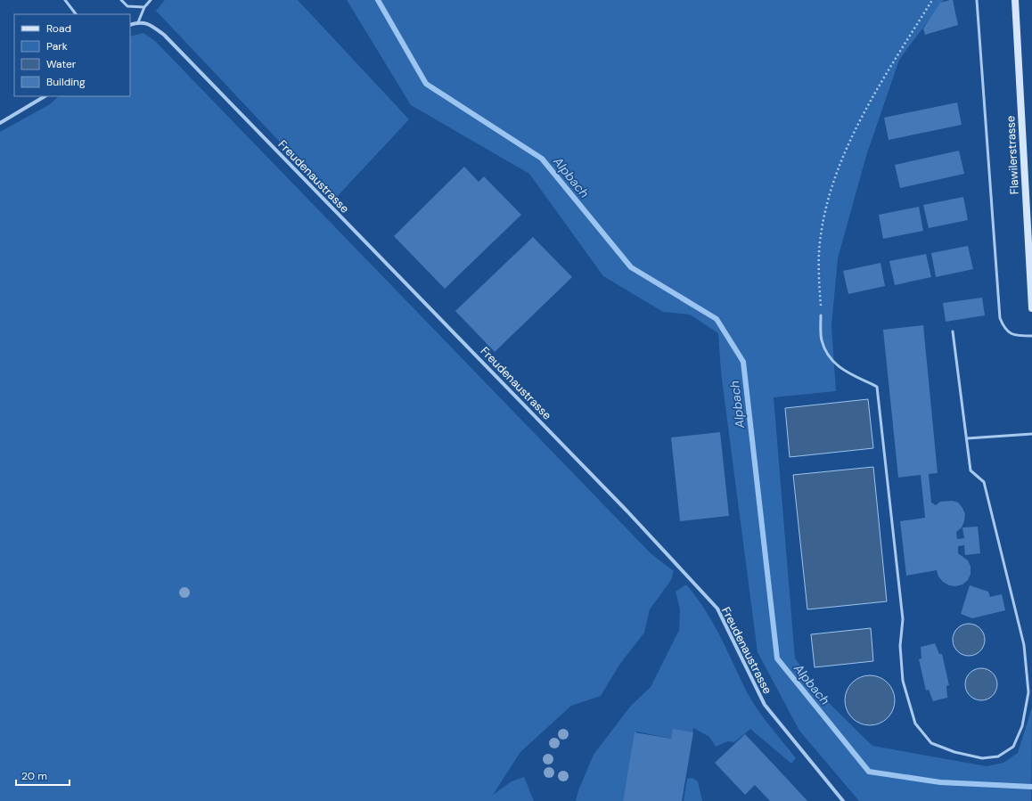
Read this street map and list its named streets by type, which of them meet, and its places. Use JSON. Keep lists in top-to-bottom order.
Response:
{
  "streets": {
    "main road": ["Flawilerstrasse"],
    "street": ["Freudenaustrasse"]
  },
  "water": ["Alpbach"],
  "legend": [
    "Road",
    "Park",
    "Water",
    "Building"
  ],
  "scale_bar": "20 m"
}
